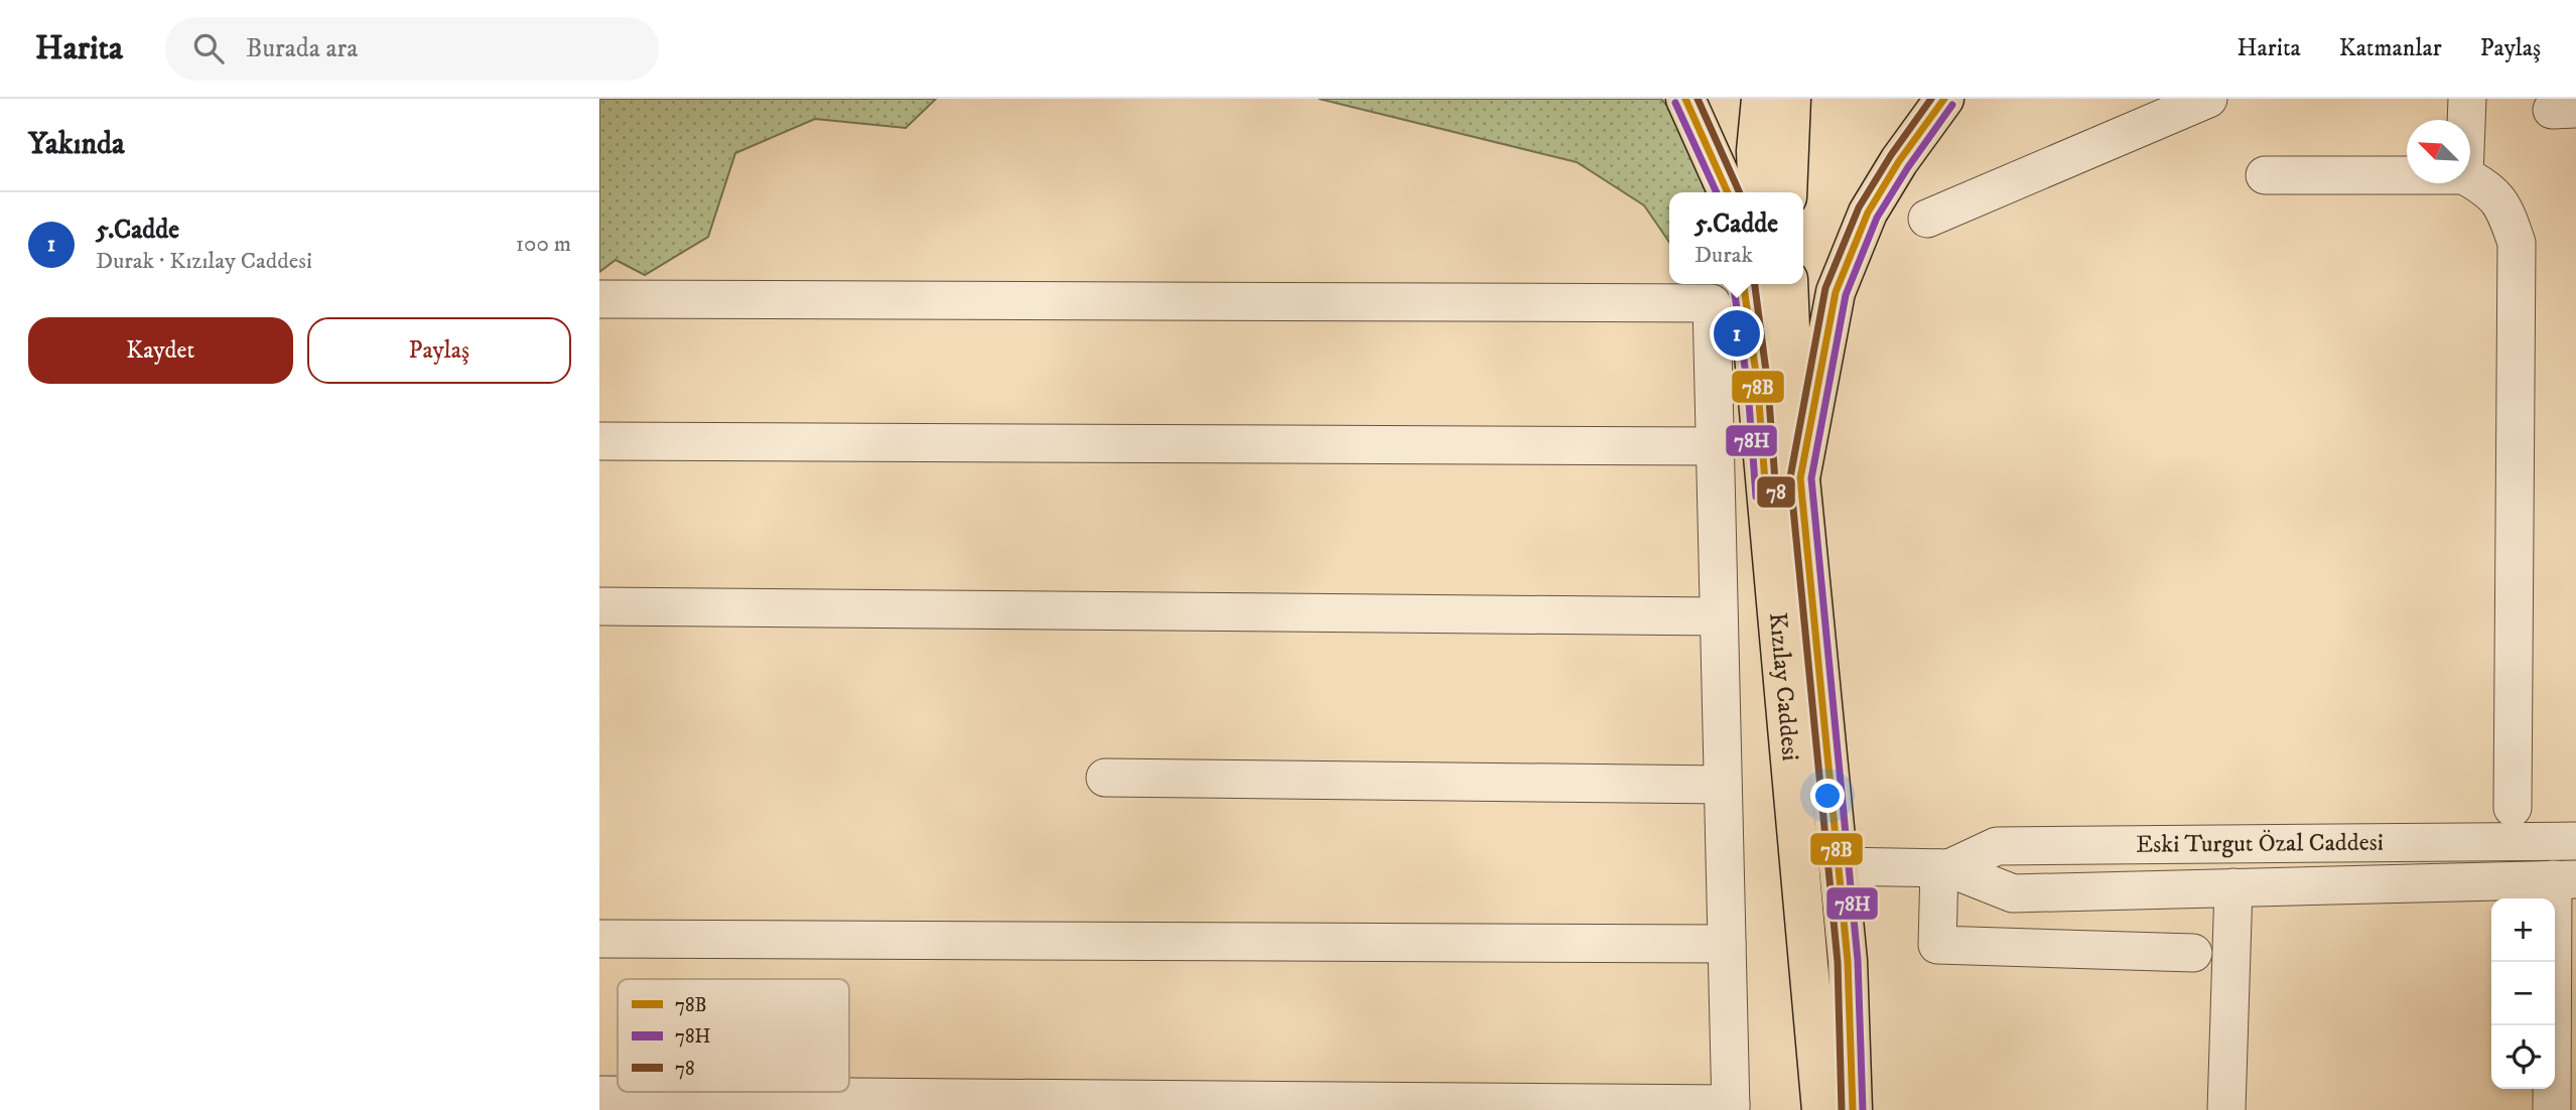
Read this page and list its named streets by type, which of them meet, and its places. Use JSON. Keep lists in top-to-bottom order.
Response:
{
  "streets": {
    "main road": ["Kızılay Caddesi"],
    "street": ["Eski Turgut Özal Caddesi"]
  },
  "crossings": [
    ["Kızılay Caddesi", "Eski Turgut Özal Caddesi"]
  ],
  "lines": ["transit line 78B", "transit line 78", "transit line 78H"],
  "legend": ["78B", "78H", "78"],
  "north": "top left",
  "page": {
    "header": "Harita",
    "search": "Burada ara",
    "nav": ["Harita", "Katmanlar", "Paylaş"],
    "heading": "Yakında",
    "list": [
      {
        "mark": "1",
        "name": "5.Cadde",
        "note": "Durak · Kızılay Caddesi",
        "value": "100 m"
      }
    ],
    "popup": ["5.Cadde", "Durak"],
    "buttons": ["Kaydet", "Paylaş"],
    "pins": "1",
    "map_buttons": ["+", "−"]
  }
}
